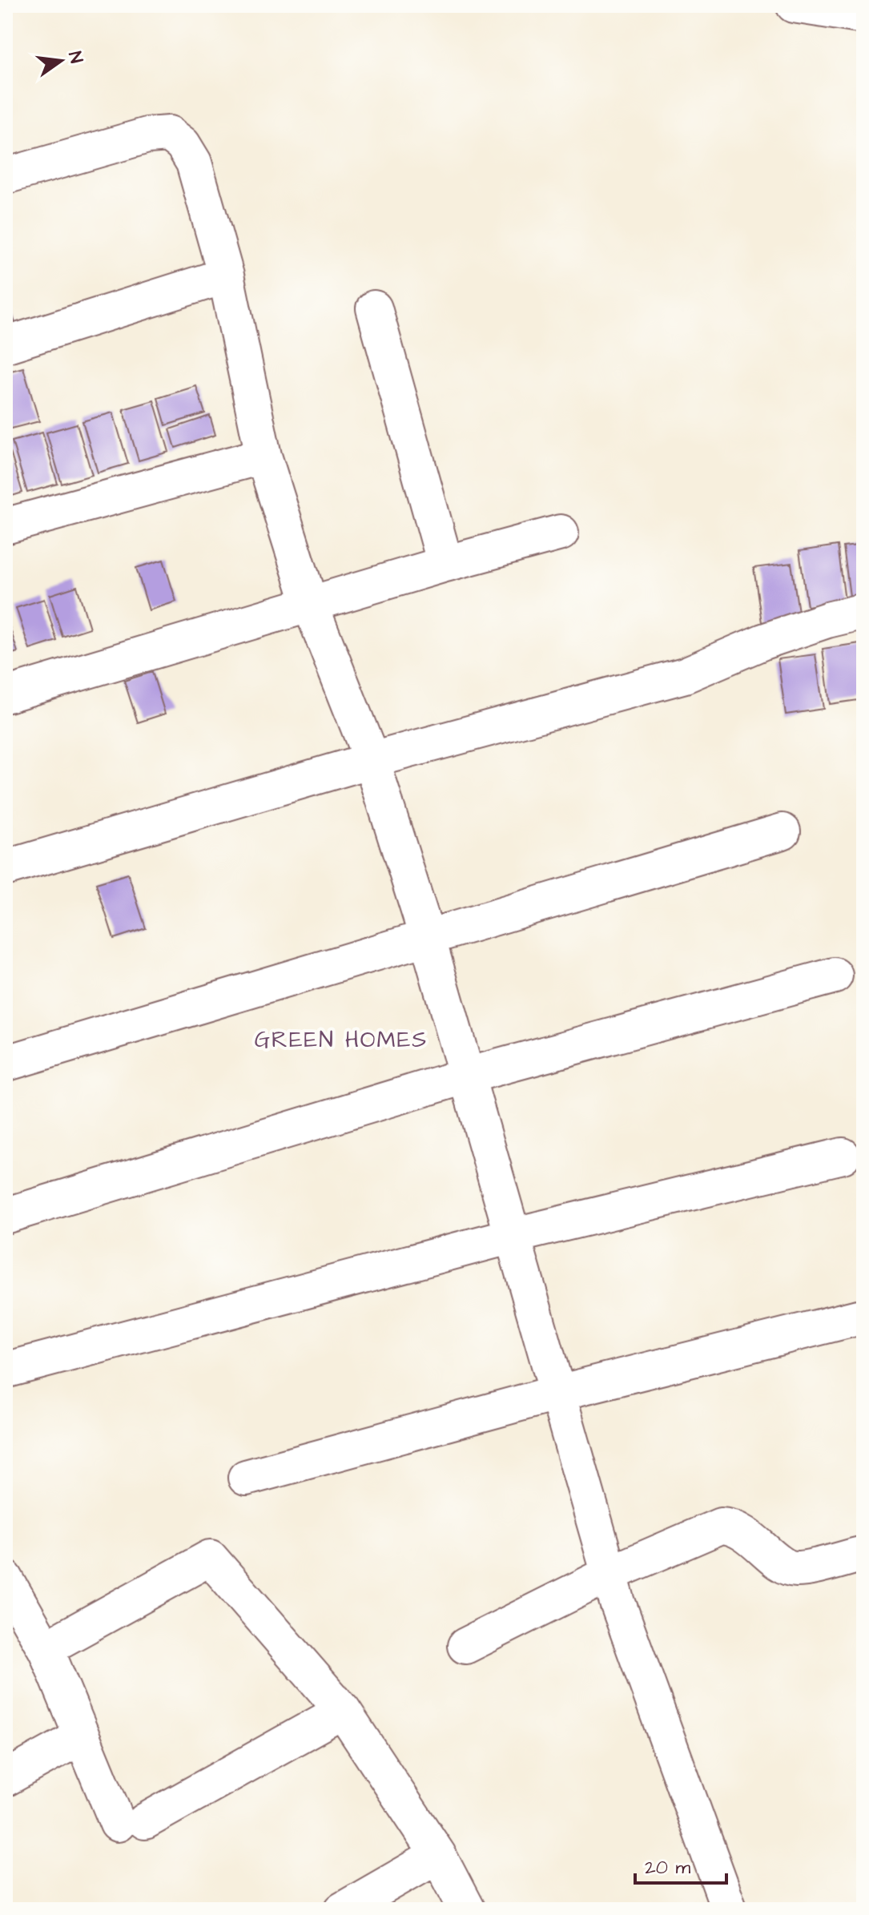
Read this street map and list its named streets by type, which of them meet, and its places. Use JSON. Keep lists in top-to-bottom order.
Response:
{
  "districts": ["GREEN HOMES"],
  "scale_bar": "20 m",
  "north": "right"
}
